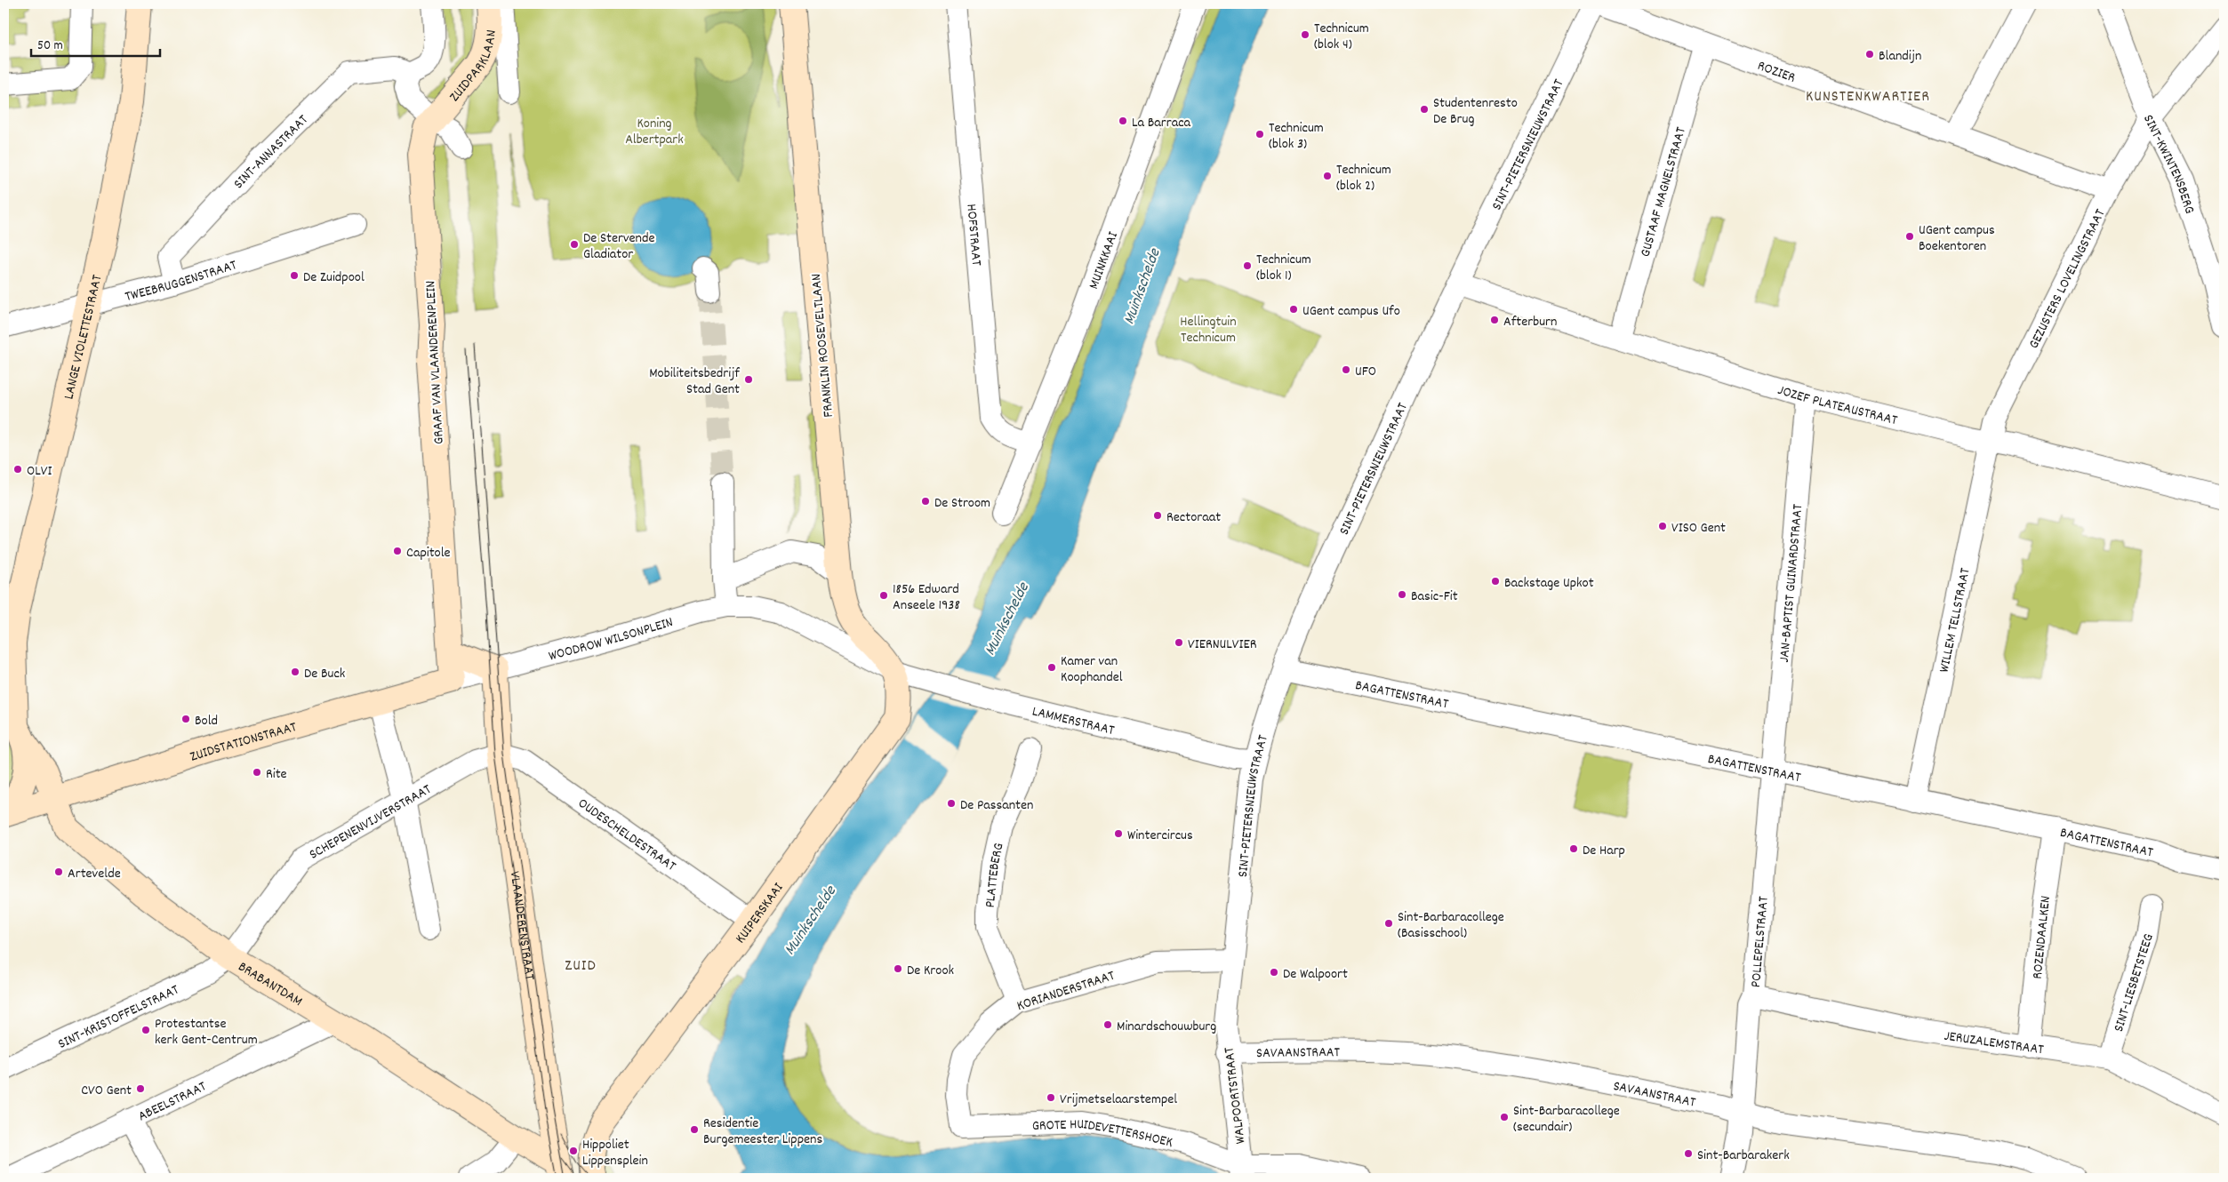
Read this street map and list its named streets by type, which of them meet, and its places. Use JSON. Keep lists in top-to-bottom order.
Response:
{
  "streets": {
    "street": [
      "ZUIDPARKLAAN",
      "ROZIER",
      "SINT-PIETERSNIEUWSTRAAT",
      "SINT-ANNASTRAAT",
      "SINT-KWINTENSBERG",
      "GUSTAAF MAGNELSTRAAT",
      "HOFSTRAAT",
      "MUINKKAAI",
      "GEZUSTERS LOVELINGSTRAAT",
      "TWEEBRUGGENSTRAAT",
      "LANGE VIOLETTESTRAAT",
      "FRANKLIN ROOSEVELTLAAN",
      "GRAAF VAN VLAANDERENPLEIN",
      "JOZEF PLATEAUSTRAAT",
      "JAN-BAPTIST GUINARDSTRAAT",
      "WILLEM TELLSTRAAT",
      "WOODROW WILSONPLEIN",
      "BAGATTENSTRAAT",
      "LAMMERSTRAAT",
      "ZUIDSTATIONSTRAAT",
      "SCHEPENENVIJVERSTRAAT",
      "OUDESCHELDESTRAAT",
      "PLATTEBERG",
      "KUIPERSKAAI",
      "VLAANDERENSTRAAT",
      "ROZENDAALKEN",
      "POLLEPELSTRAAT",
      "SINT-LIESBETSTEEG",
      "BRABANTDAM",
      "KORIANDERSTRAAT",
      "SINT-KRISTOFFELSTRAAT",
      "JERUZALEMSTRAAT",
      "SAVAANSTRAAT",
      "WALPOORTSTRAAT",
      "ABEELSTRAAT",
      "GROTE HUIDEVETTERSHOEK"
    ]
  },
  "crossings": [
    ["ZUIDPARKLAAN", "GRAAF VAN VLAANDERENPLEIN"],
    ["ROZIER", "SINT-PIETERSNIEUWSTRAAT"],
    ["ROZIER", "GUSTAAF MAGNELSTRAAT"],
    ["ROZIER", "GEZUSTERS LOVELINGSTRAAT"],
    ["SINT-PIETERSNIEUWSTRAAT", "JOZEF PLATEAUSTRAAT"],
    ["SINT-PIETERSNIEUWSTRAAT", "BAGATTENSTRAAT"],
    ["SINT-PIETERSNIEUWSTRAAT", "LAMMERSTRAAT"],
    ["SINT-PIETERSNIEUWSTRAAT", "KORIANDERSTRAAT"],
    ["SINT-PIETERSNIEUWSTRAAT", "WALPOORTSTRAAT"],
    ["SINT-ANNASTRAAT", "TWEEBRUGGENSTRAAT"],
    ["SINT-KWINTENSBERG", "GEZUSTERS LOVELINGSTRAAT"],
    ["GUSTAAF MAGNELSTRAAT", "JOZEF PLATEAUSTRAAT"],
    ["HOFSTRAAT", "MUINKKAAI"],
    ["GEZUSTERS LOVELINGSTRAAT", "JOZEF PLATEAUSTRAAT"],
    ["GEZUSTERS LOVELINGSTRAAT", "WILLEM TELLSTRAAT"],
    ["TWEEBRUGGENSTRAAT", "LANGE VIOLETTESTRAAT"],
    ["FRANKLIN ROOSEVELTLAAN", "WOODROW WILSONPLEIN"],
    ["FRANKLIN ROOSEVELTLAAN", "LAMMERSTRAAT"],
    ["FRANKLIN ROOSEVELTLAAN", "KUIPERSKAAI"],
    ["GRAAF VAN VLAANDERENPLEIN", "ZUIDSTATIONSTRAAT"],
    ["JOZEF PLATEAUSTRAAT", "JAN-BAPTIST GUINARDSTRAAT"],
    ["JOZEF PLATEAUSTRAAT", "WILLEM TELLSTRAAT"],
    ["JAN-BAPTIST GUINARDSTRAAT", "BAGATTENSTRAAT"],
    ["JAN-BAPTIST GUINARDSTRAAT", "POLLEPELSTRAAT"],
    ["WILLEM TELLSTRAAT", "BAGATTENSTRAAT"],
    ["WOODROW WILSONPLEIN", "LAMMERSTRAAT"],
    ["WOODROW WILSONPLEIN", "ZUIDSTATIONSTRAAT"],
    ["WOODROW WILSONPLEIN", "KUIPERSKAAI"],
    ["WOODROW WILSONPLEIN", "VLAANDERENSTRAAT"],
    ["BAGATTENSTRAAT", "ROZENDAALKEN"],
    ["BAGATTENSTRAAT", "POLLEPELSTRAAT"],
    ["LAMMERSTRAAT", "KUIPERSKAAI"],
    ["ZUIDSTATIONSTRAAT", "VLAANDERENSTRAAT"],
    ["ZUIDSTATIONSTRAAT", "BRABANTDAM"],
    ["SCHEPENENVIJVERSTRAAT", "OUDESCHELDESTRAAT"],
    ["SCHEPENENVIJVERSTRAAT", "VLAANDERENSTRAAT"],
    ["SCHEPENENVIJVERSTRAAT", "BRABANTDAM"],
    ["SCHEPENENVIJVERSTRAAT", "SINT-KRISTOFFELSTRAAT"],
    ["OUDESCHELDESTRAAT", "KUIPERSKAAI"],
    ["OUDESCHELDESTRAAT", "VLAANDERENSTRAAT"],
    ["PLATTEBERG", "KORIANDERSTRAAT"],
    ["ROZENDAALKEN", "JERUZALEMSTRAAT"],
    ["POLLEPELSTRAAT", "JERUZALEMSTRAAT"],
    ["POLLEPELSTRAAT", "SAVAANSTRAAT"],
    ["SINT-LIESBETSTEEG", "JERUZALEMSTRAAT"],
    ["BRABANTDAM", "SINT-KRISTOFFELSTRAAT"],
    ["BRABANTDAM", "ABEELSTRAAT"],
    ["KORIANDERSTRAAT", "WALPOORTSTRAAT"],
    ["KORIANDERSTRAAT", "GROTE HUIDEVETTERSHOEK"],
    ["SAVAANSTRAAT", "WALPOORTSTRAAT"],
    ["WALPOORTSTRAAT", "GROTE HUIDEVETTERSHOEK"]
  ],
  "districts": ["KUNSTENKWARTIER", "ZUID"],
  "water": ["Muinkschelde"],
  "parks": ["Koning Albertpark", "Hellingtuin Technicum"],
  "places": [
    "Technicum (blok 4)",
    "Blandijn",
    "Studentenresto De Brug",
    "La Barraca",
    "Technicum (blok 3)",
    "Technicum (blok 2)",
    "UGent campus Boekentoren",
    "De Stervende Gladiator",
    "Technicum (blok 1)",
    "De Zuidpool",
    "UGent campus Ufo",
    "Afterburn",
    "UFO",
    "Mobiliteitsbedrijf Stad Gent",
    "OLVI",
    "De Stroom",
    "Rectoraat",
    "VISO Gent",
    "Capitole",
    "Backstage Upkot",
    "Basic-Fit",
    "1856 Edward Anseele 1938",
    "VIERNULVIER",
    "Kamer van Koophandel",
    "De Buck",
    "Bold",
    "Rite",
    "De Passanten",
    "Wintercircus",
    "De Harp",
    "Artevelde",
    "Sint-Barbaracollege (Basisschool)",
    "De Krook",
    "De Walpoort",
    "Minardschouwburg",
    "Protestantse kerk Gent-Centrum",
    "CVO Gent",
    "Vrijmetselaarstempel",
    "Sint-Barbaracollege (secundair)",
    "Residentie Burgemeester Lippens",
    "Hippoliet Lippensplein",
    "Sint-Barbarakerk"
  ],
  "scale_bar": "50 m"
}
